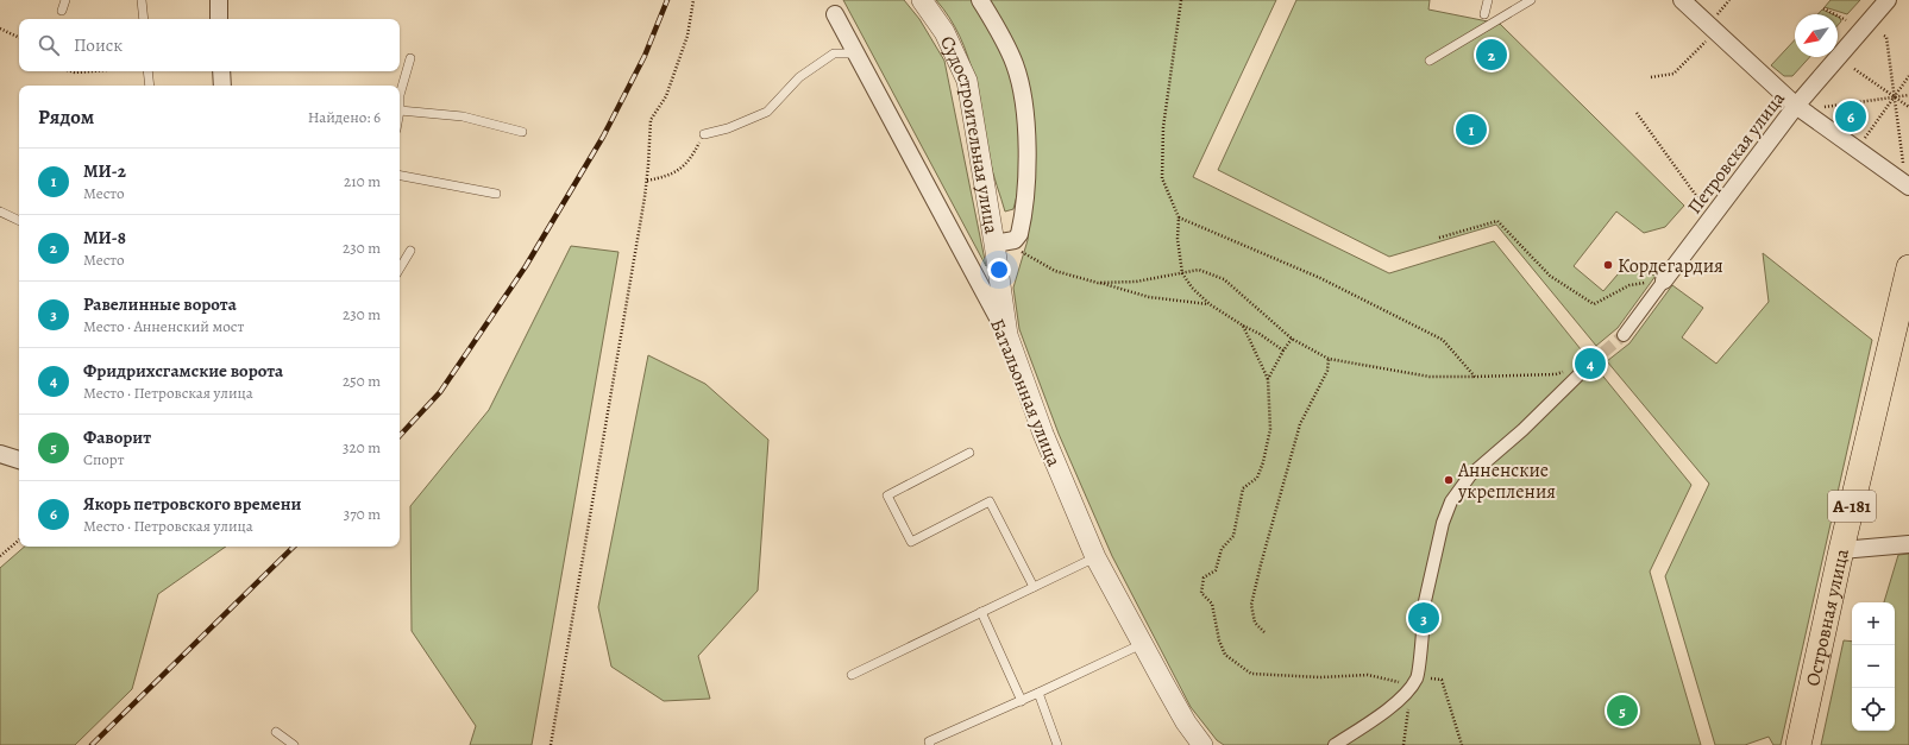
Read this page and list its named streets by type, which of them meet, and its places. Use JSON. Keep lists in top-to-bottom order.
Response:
{
  "streets": {
    "main road": ["А-181", "Островная улица"],
    "street": ["Судостроительная улица", "Петровская улица", "Батальонная улица"]
  },
  "crossings": [
    ["Судостроительная улица", "Батальонная улица"]
  ],
  "places": ["Кордегардия", "Анненские укрепления"],
  "north": "bottom left",
  "page": {
    "search": "Поиск",
    "pins": [
      "2",
      "6",
      "1",
      "4",
      "3",
      "5"
    ],
    "heading": ["Рядом", "Найдено: 6"],
    "list": [
      {
        "mark": "1",
        "name": "МИ-2",
        "note": "Место",
        "value": "210 m"
      },
      {
        "mark": "2",
        "name": "МИ-8",
        "note": "Место",
        "value": "230 m"
      },
      {
        "mark": "3",
        "name": "Равелинные ворота",
        "note": "Место · Анненский мост",
        "value": "230 m"
      },
      {
        "mark": "4",
        "name": "Фридрихсгамские ворота",
        "note": "Место · Петровская улица",
        "value": "250 m"
      },
      {
        "mark": "5",
        "name": "Фаворит",
        "note": "Спорт",
        "value": "320 m"
      },
      {
        "mark": "6",
        "name": "Якорь петровского времени",
        "note": "Место · Петровская улица",
        "value": "370 m"
      }
    ],
    "map_buttons": ["+", "−"]
  }
}
